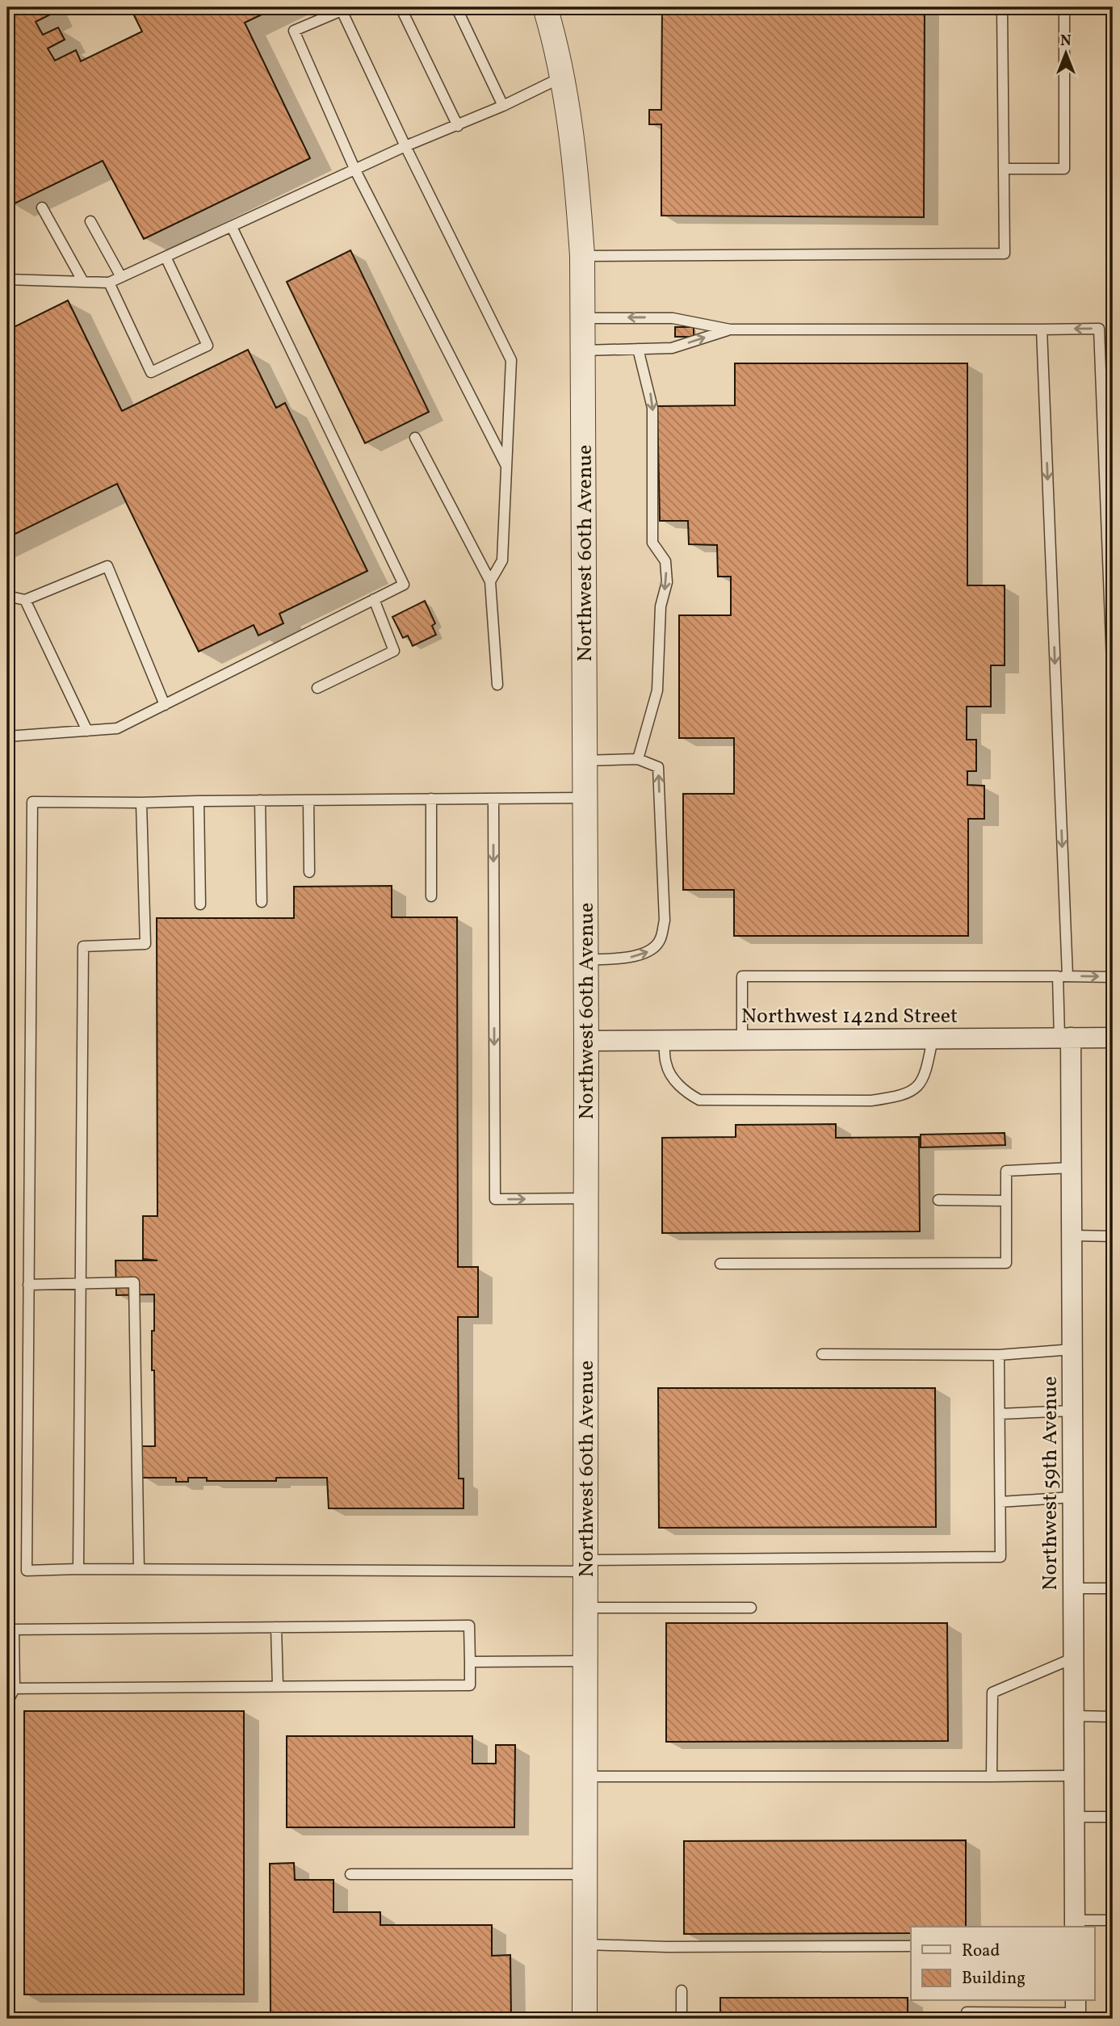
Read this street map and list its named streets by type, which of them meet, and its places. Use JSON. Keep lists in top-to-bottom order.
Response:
{
  "streets": {
    "street": ["Northwest 60th Avenue", "Northwest 142nd Street", "Northwest 59th Avenue"]
  },
  "crossings": [
    ["Northwest 60th Avenue", "Northwest 142nd Street"],
    ["Northwest 142nd Street", "Northwest 59th Avenue"]
  ],
  "legend": ["Road", "Building"],
  "north": "top"
}
